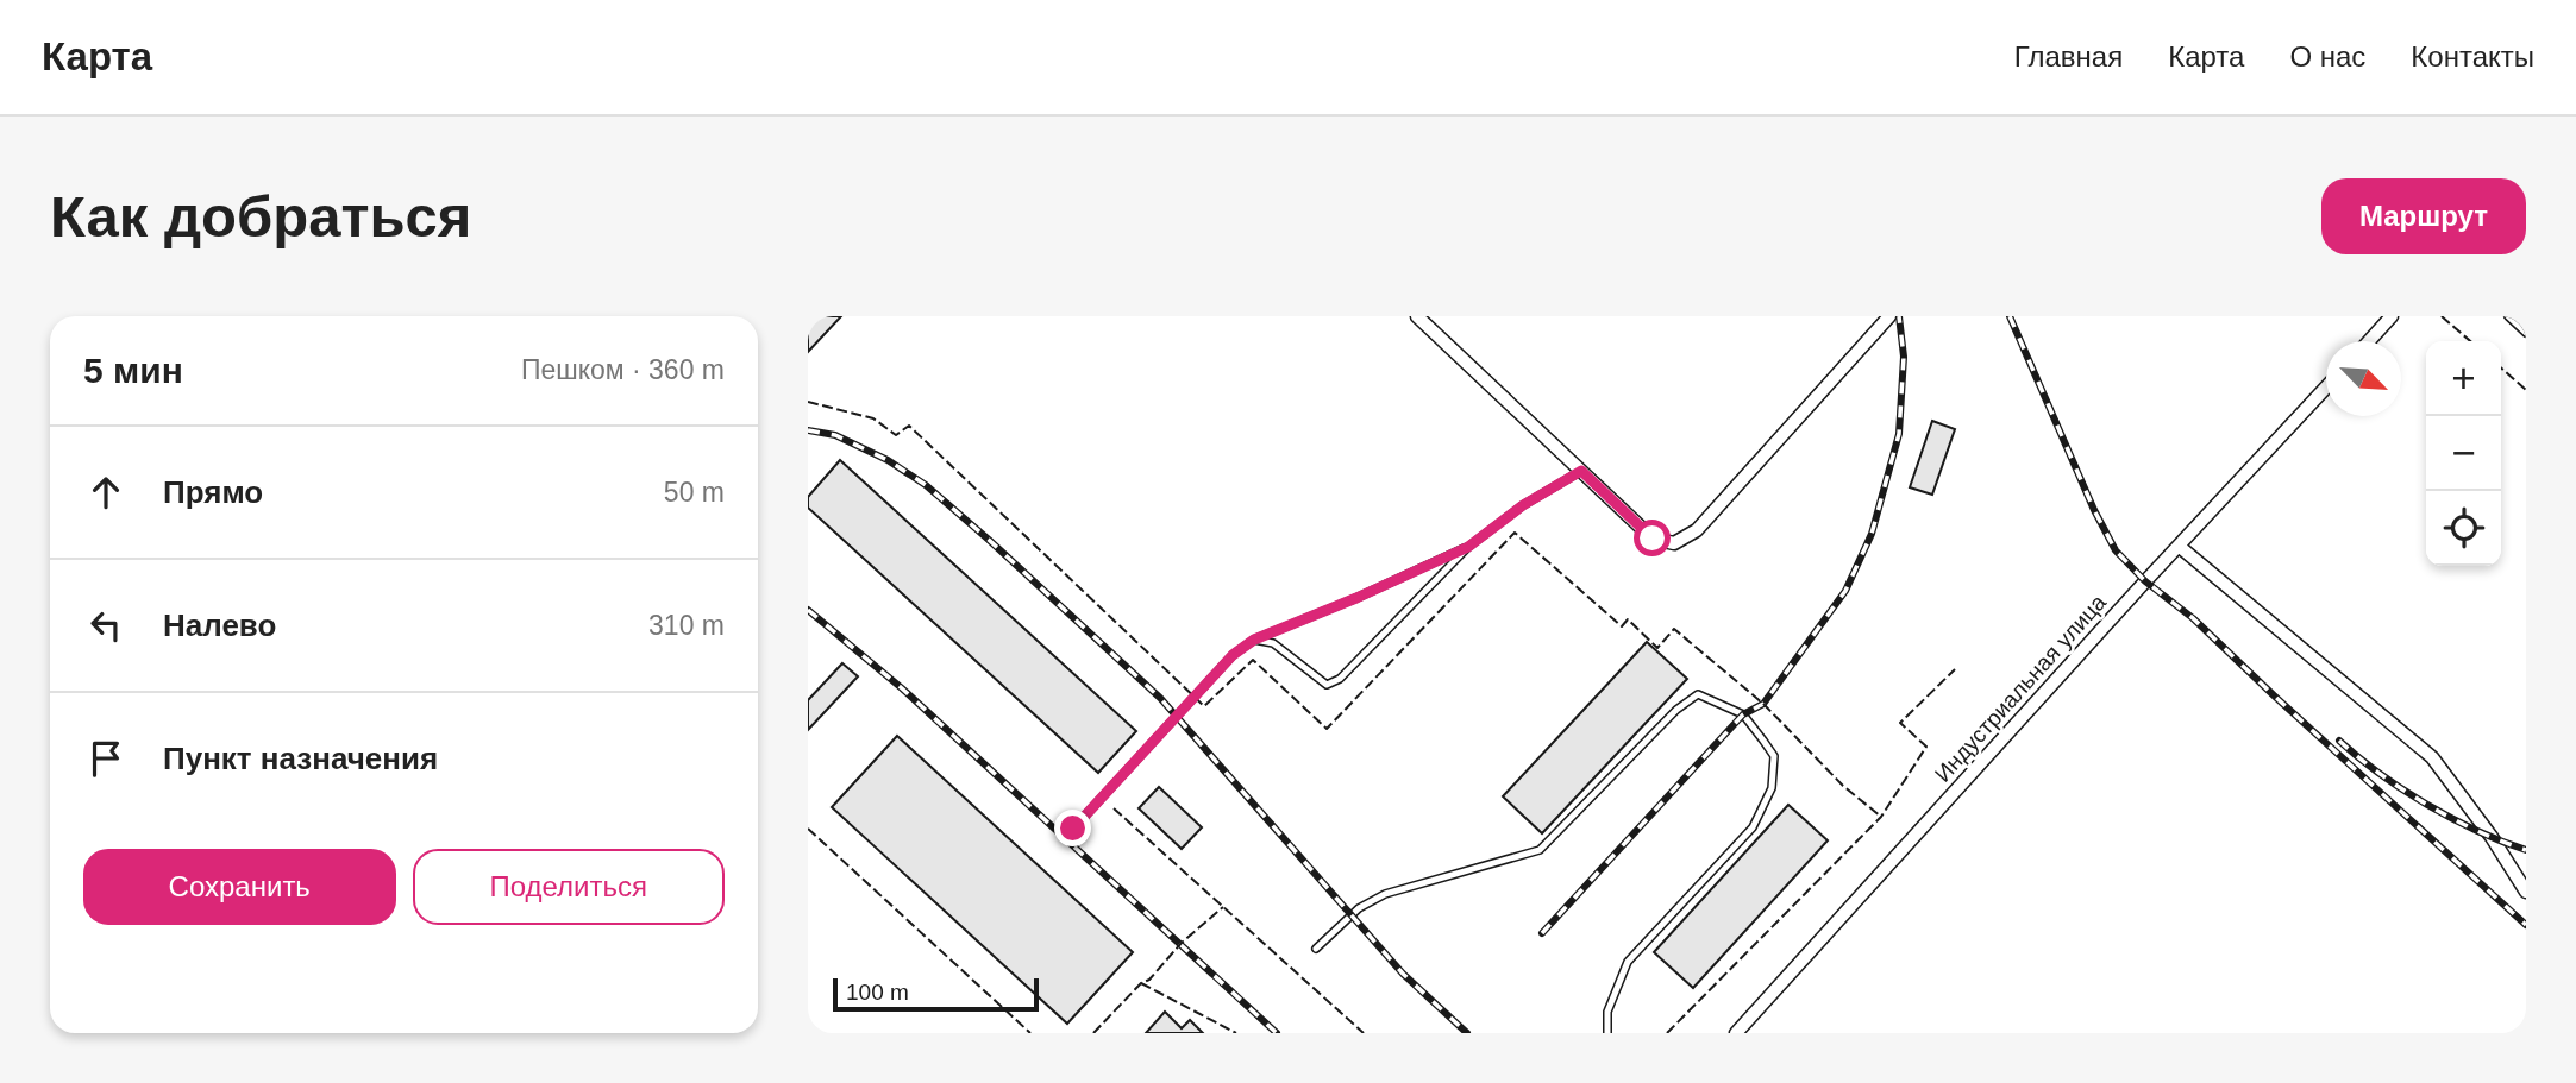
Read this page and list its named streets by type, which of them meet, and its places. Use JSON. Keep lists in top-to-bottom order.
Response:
{
  "streets": {
    "street": ["Индустриальная улица"]
  },
  "scale_bar": "100 m",
  "north": "bottom right",
  "page": {
    "header": "Карта",
    "nav": [
      "Главная",
      "Карта",
      "О нас",
      "Контакты"
    ],
    "buttons": [
      "Маршрут",
      ["Сохранить", "Поделиться"]
    ],
    "title": "Как добраться",
    "heading": ["5 мин", "Пешком · 360 m"],
    "map_buttons": ["+", "−"],
    "list": [
      ["Прямо", "50 m"],
      ["Налево", "310 m"],
      "Пункт назначения"
    ],
    "scale": "100 m"
  }
}
